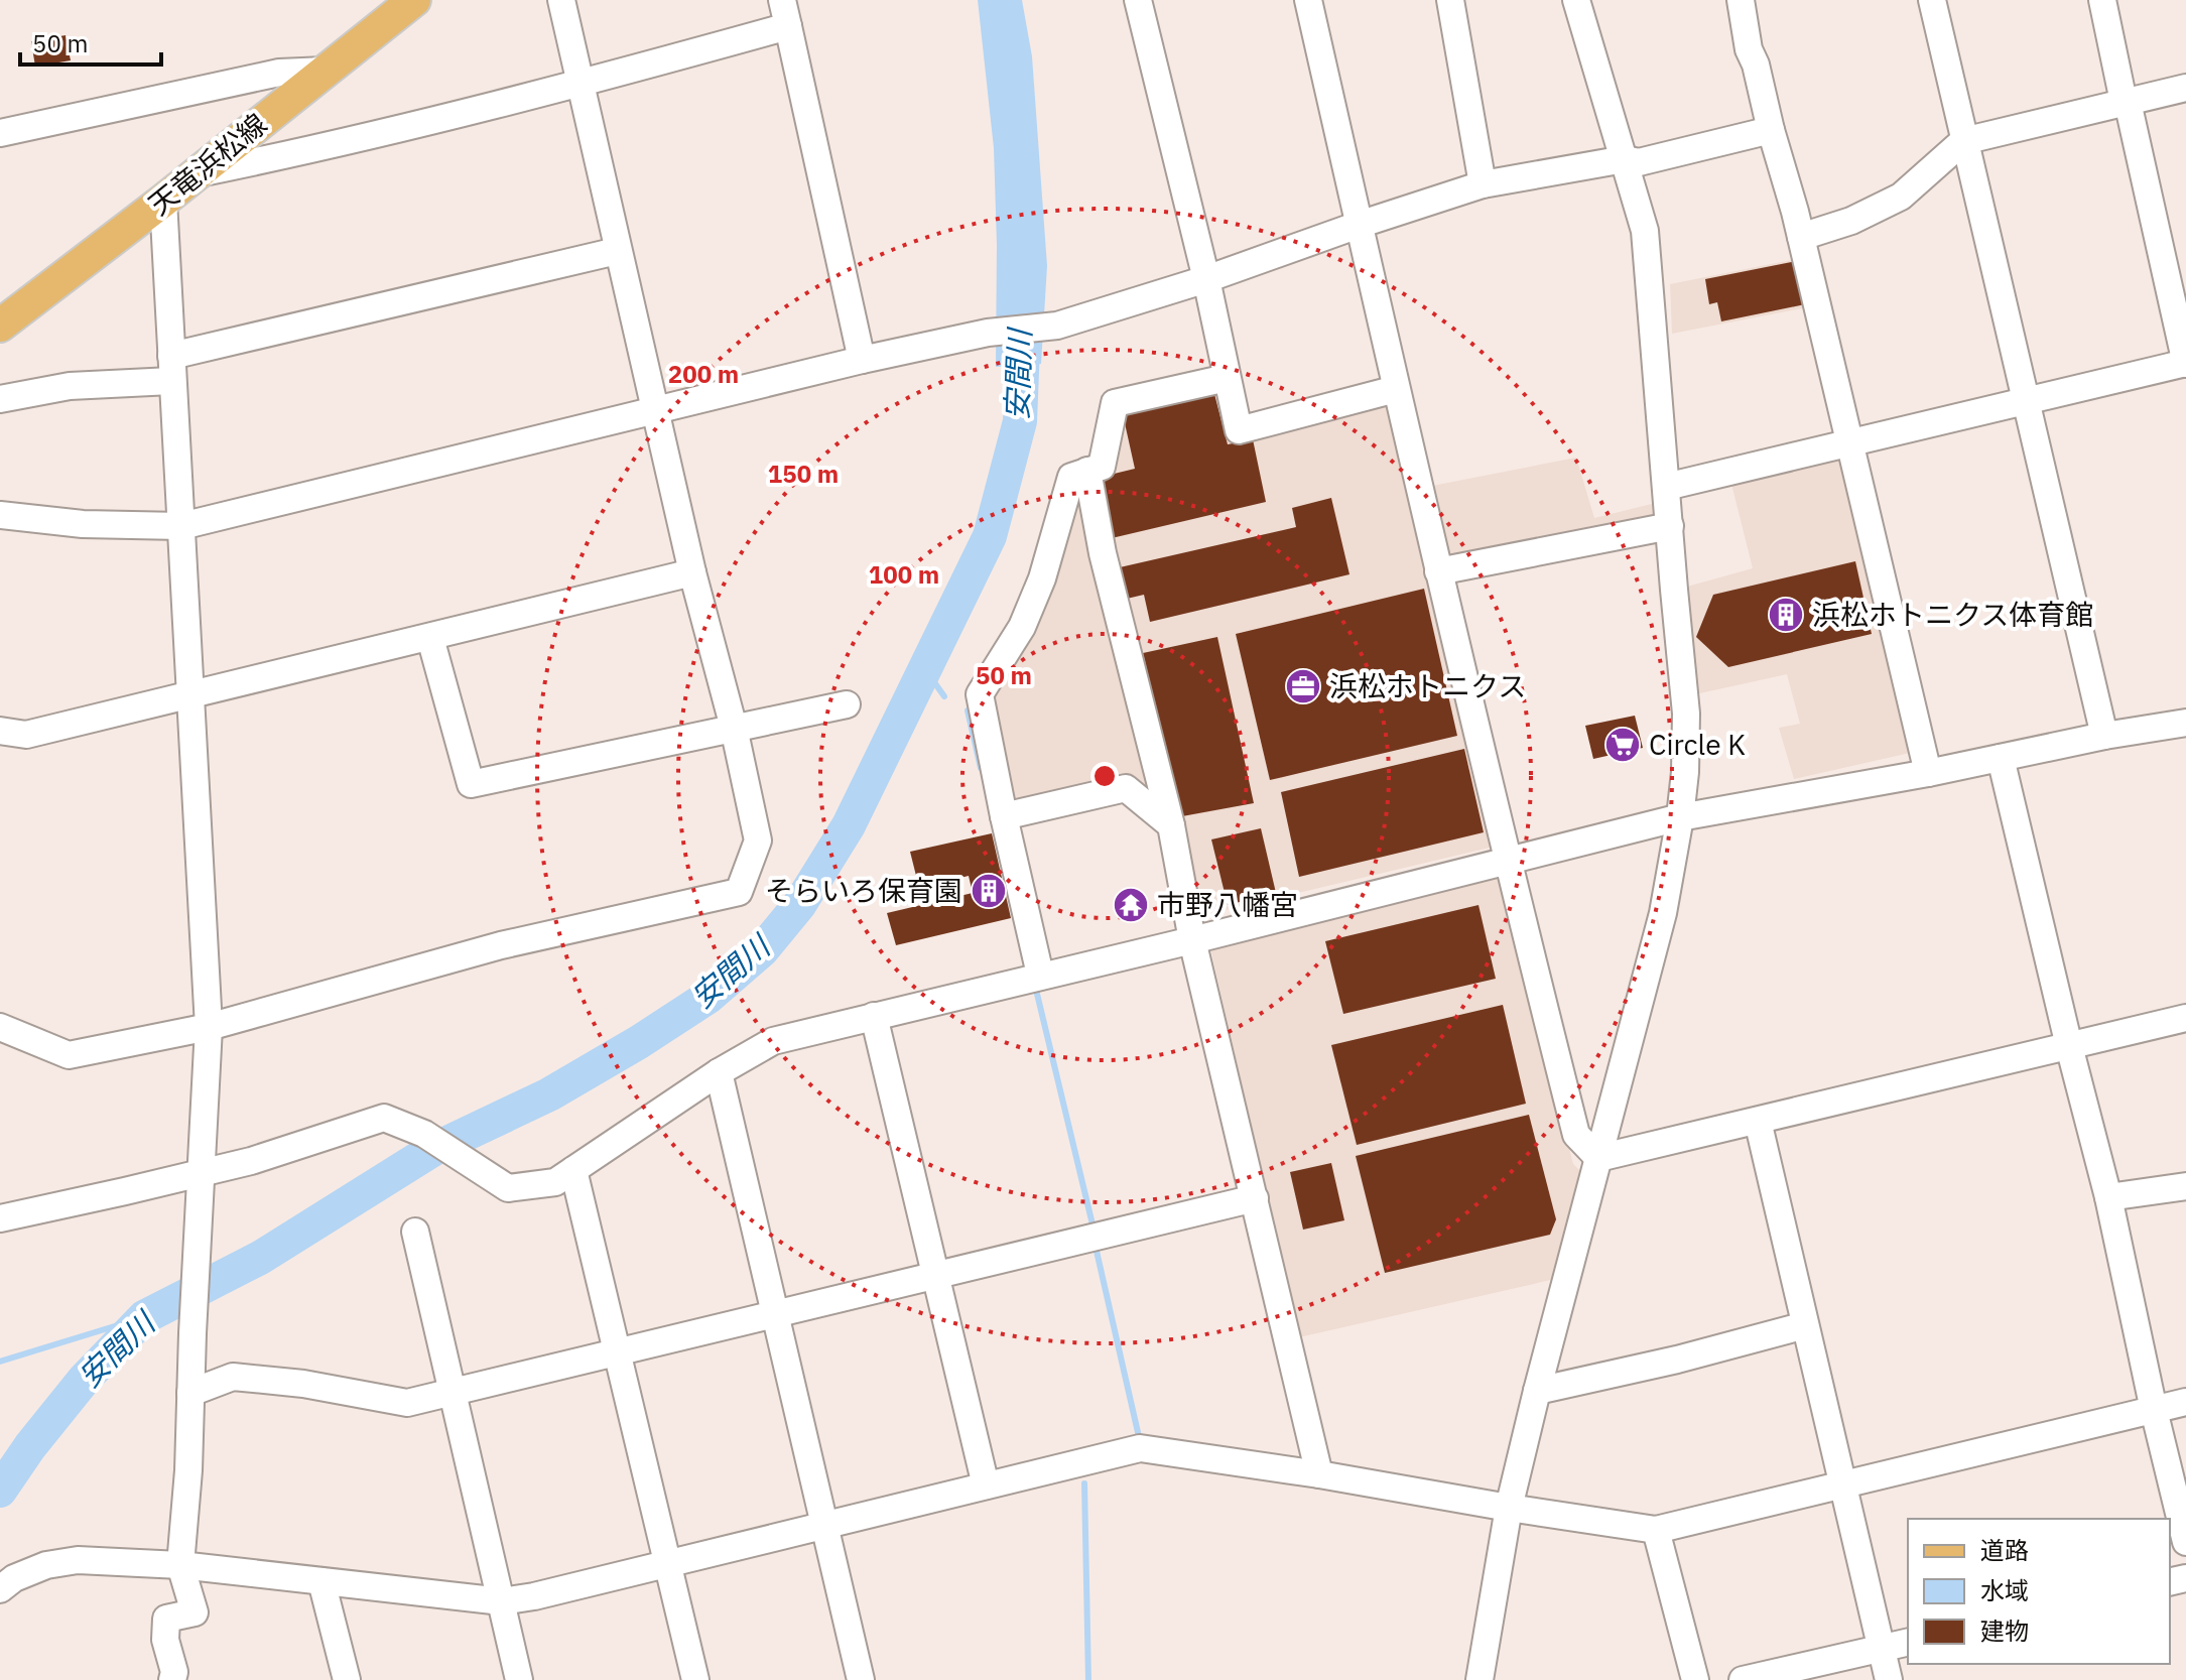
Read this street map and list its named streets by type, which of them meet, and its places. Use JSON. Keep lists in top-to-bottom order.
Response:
{
  "streets": {
    "main road": ["天竜浜松線"]
  },
  "water": ["安間川"],
  "places": {
    "building": ["浜松ホトニクス体育館", "そらいろ保育園"],
    "office": ["浜松ホトニクス"],
    "supermarket": ["Circle K"],
    "temple": ["市野八幡宮"]
  },
  "legend": ["道路", "水域", "建物"],
  "scale_bar": "50 m",
  "rings": [
    "200 m",
    "150 m",
    "100 m",
    "50 m"
  ]
}
